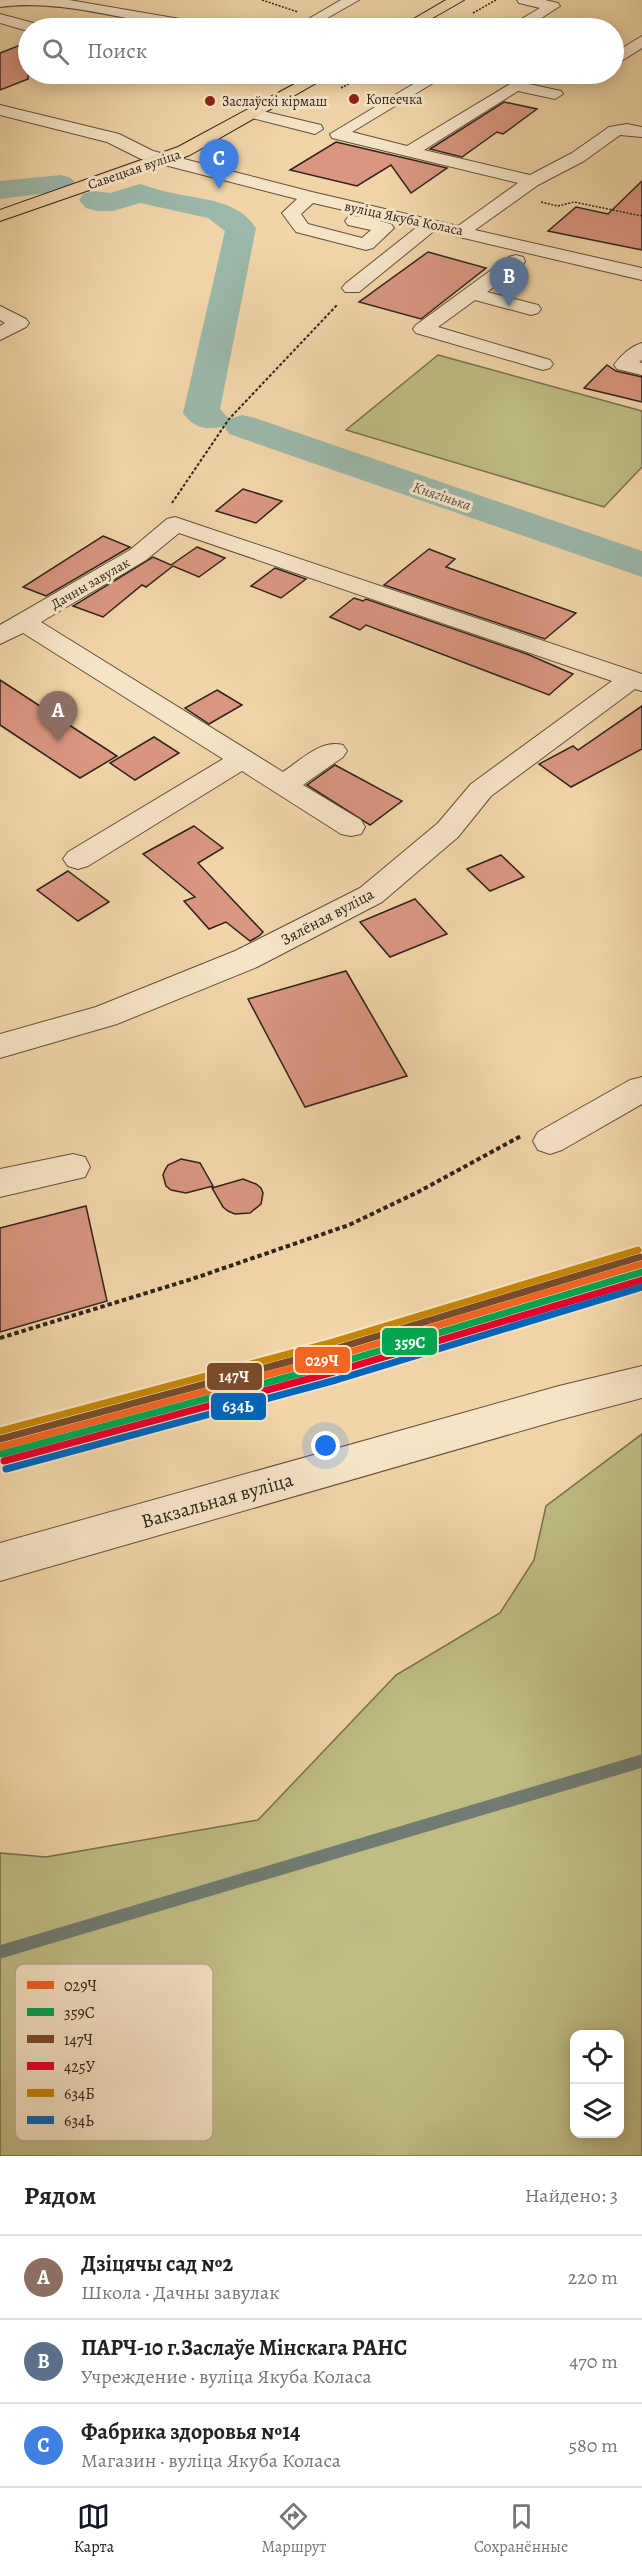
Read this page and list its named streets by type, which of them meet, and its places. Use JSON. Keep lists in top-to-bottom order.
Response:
{
  "streets": {
    "main road": ["Савецкая вуліца"],
    "street": [
      "вуліца Якуба Коласа",
      "Дачны завулак",
      "Зялёная вуліца",
      "Вакзальная вуліца"
    ]
  },
  "crossings": [
    ["Савецкая вуліца", "вуліца Якуба Коласа"],
    ["Дачны завулак", "Зялёная вуліца"]
  ],
  "water": ["Княгінька"],
  "places": ["Копеечка", "Заслаўскі кірмаш"],
  "lines": [
    "transit line 634Б",
    "transit line 147Ч",
    "transit line 029Ч",
    "transit line 359С",
    "transit line 425У",
    "transit line 634Ь"
  ],
  "legend": [
    "029Ч",
    "359С",
    "147Ч",
    "425У",
    "634Б",
    "634Ь"
  ],
  "page": {
    "search": "Поиск",
    "pins": ["C", "B", "A"],
    "heading": ["Рядом", "Найдено: 3"],
    "list": [
      {
        "mark": "A",
        "name": "Дзіцячы сад №2",
        "note": "Школа · Дачны завулак",
        "value": "220 m"
      },
      {
        "mark": "B",
        "name": "ПАРЧ-10 г.Заслаўе Мінскага РАНС",
        "note": "Учреждение · вуліца Якуба Коласа",
        "value": "470 m"
      },
      {
        "mark": "C",
        "name": "Фабрика здоровья №14",
        "note": "Магазин · вуліца Якуба Коласа",
        "value": "580 m"
      }
    ],
    "nav": ["Карта", "Маршрут", "Сохранённые"]
  }
}
